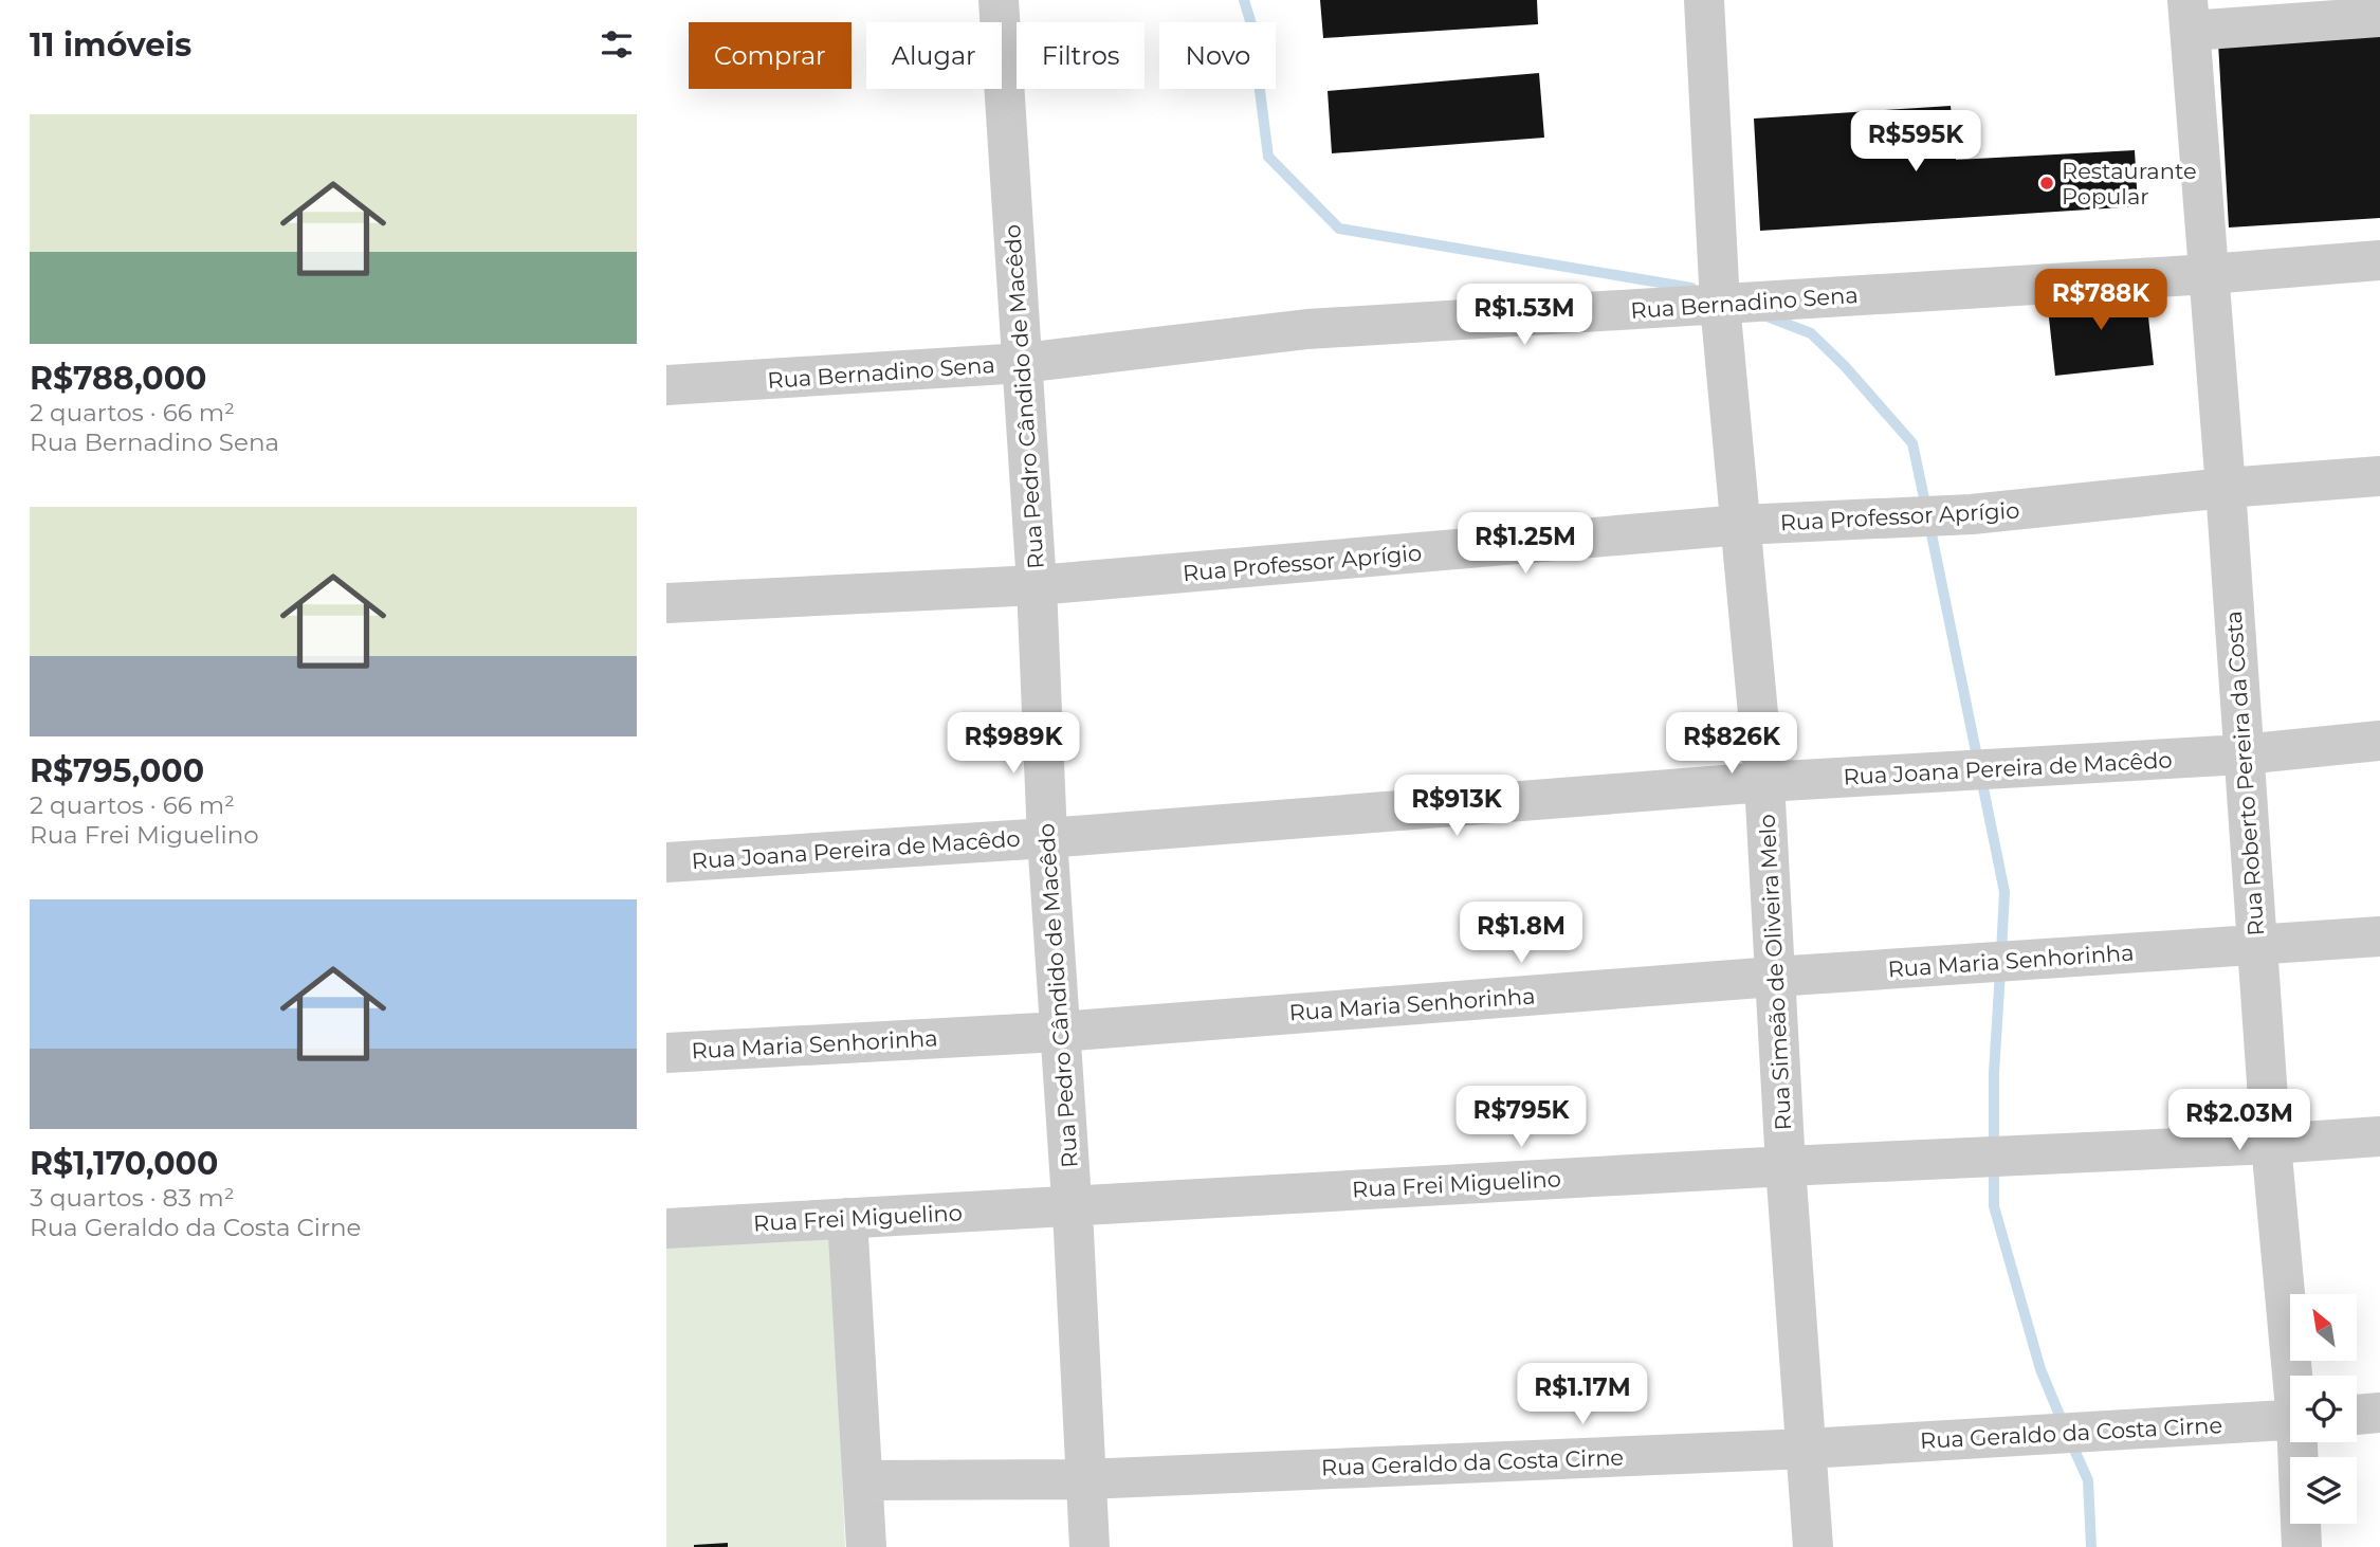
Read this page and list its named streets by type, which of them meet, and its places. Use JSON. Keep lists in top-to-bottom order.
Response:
{
  "streets": {
    "street": [
      "Rua Bernadino Sena",
      "Rua Pedro Cândido de Macêdo",
      "Rua Professor Aprígio",
      "Rua Joana Pereira de Macêdo",
      "Rua Roberto Pereira da Costa",
      "Rua Maria Senhorinha",
      "Rua Simeão de Oliveira Melo",
      "Rua Frei Miguelino",
      "Rua Geraldo da Costa Cirne"
    ]
  },
  "crossings": [
    ["Rua Bernadino Sena", "Rua Pedro Cândido de Macêdo"],
    ["Rua Bernadino Sena", "Rua Roberto Pereira da Costa"],
    ["Rua Bernadino Sena", "Rua Simeão de Oliveira Melo"],
    ["Rua Pedro Cândido de Macêdo", "Rua Professor Aprígio"],
    ["Rua Pedro Cândido de Macêdo", "Rua Joana Pereira de Macêdo"],
    ["Rua Pedro Cândido de Macêdo", "Rua Maria Senhorinha"],
    ["Rua Pedro Cândido de Macêdo", "Rua Frei Miguelino"],
    ["Rua Pedro Cândido de Macêdo", "Rua Geraldo da Costa Cirne"],
    ["Rua Professor Aprígio", "Rua Roberto Pereira da Costa"],
    ["Rua Professor Aprígio", "Rua Simeão de Oliveira Melo"],
    ["Rua Joana Pereira de Macêdo", "Rua Roberto Pereira da Costa"],
    ["Rua Joana Pereira de Macêdo", "Rua Simeão de Oliveira Melo"],
    ["Rua Roberto Pereira da Costa", "Rua Maria Senhorinha"],
    ["Rua Roberto Pereira da Costa", "Rua Frei Miguelino"],
    ["Rua Maria Senhorinha", "Rua Simeão de Oliveira Melo"],
    ["Rua Simeão de Oliveira Melo", "Rua Frei Miguelino"],
    ["Rua Simeão de Oliveira Melo", "Rua Geraldo da Costa Cirne"]
  ],
  "places": ["Restaurante Popular"],
  "north": "top left",
  "page": {
    "heading": "11 imóveis",
    "chip": [
      "Comprar",
      "Alugar",
      "Filtros",
      "Novo"
    ],
    "list": [
      {
        "name": "R$788,000",
        "note": "2 quartos · 66 m² · Rua Bernadino Sena"
      },
      {
        "name": "R$795,000",
        "note": "2 quartos · 66 m² · Rua Frei Miguelino"
      },
      {
        "name": "R$1,170,000",
        "note": "3 quartos · 83 m² · Rua Geraldo da Costa Cirne"
      }
    ],
    "price": [
      "R$595K",
      "R$788K",
      "R$1.53M",
      "R$1.25M",
      "R$989K",
      "R$826K",
      "R$913K",
      "R$1.8M",
      "R$795K",
      "R$2.03M",
      "R$1.17M"
    ]
  }
}
